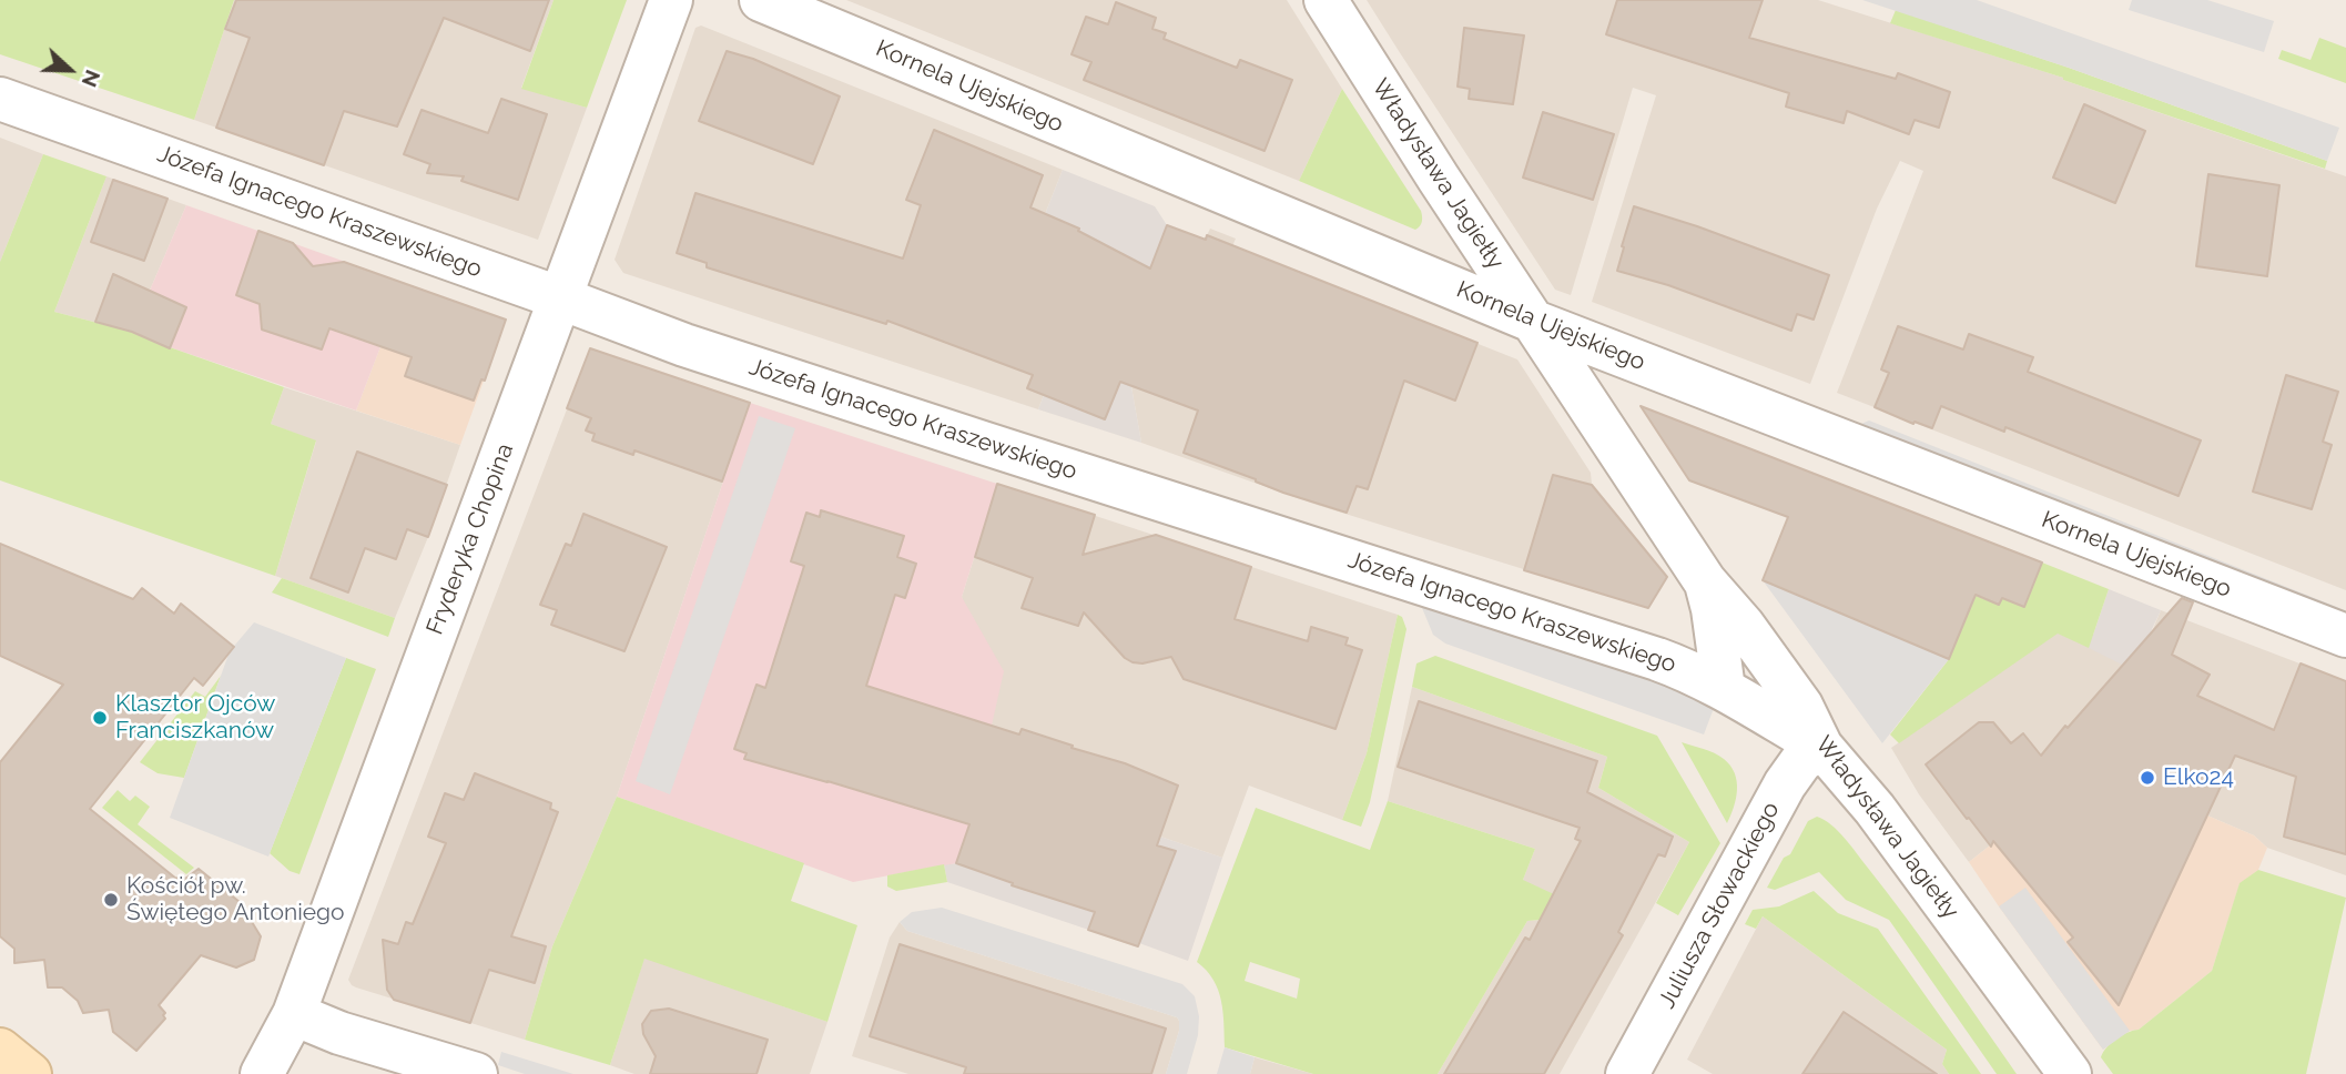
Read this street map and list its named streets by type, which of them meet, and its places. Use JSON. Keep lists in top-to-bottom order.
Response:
{
  "streets": {
    "street": [
      "Kornela Ujejskiego",
      "Władysława Jagiełły",
      "Józefa Ignacego Kraszewskiego",
      "Fryderyka Chopina",
      "Juliusza Słowackiego"
    ]
  },
  "crossings": [
    ["Kornela Ujejskiego", "Władysława Jagiełły"],
    ["Władysława Jagiełły", "Józefa Ignacego Kraszewskiego"],
    ["Władysława Jagiełły", "Juliusza Słowackiego"],
    ["Józefa Ignacego Kraszewskiego", "Fryderyka Chopina"],
    ["Józefa Ignacego Kraszewskiego", "Juliusza Słowackiego"]
  ],
  "places": ["Klasztor Ojców Franciszkanów", "Elko24", "Kościół pw. Świętego Antoniego"],
  "north": "right"
}
